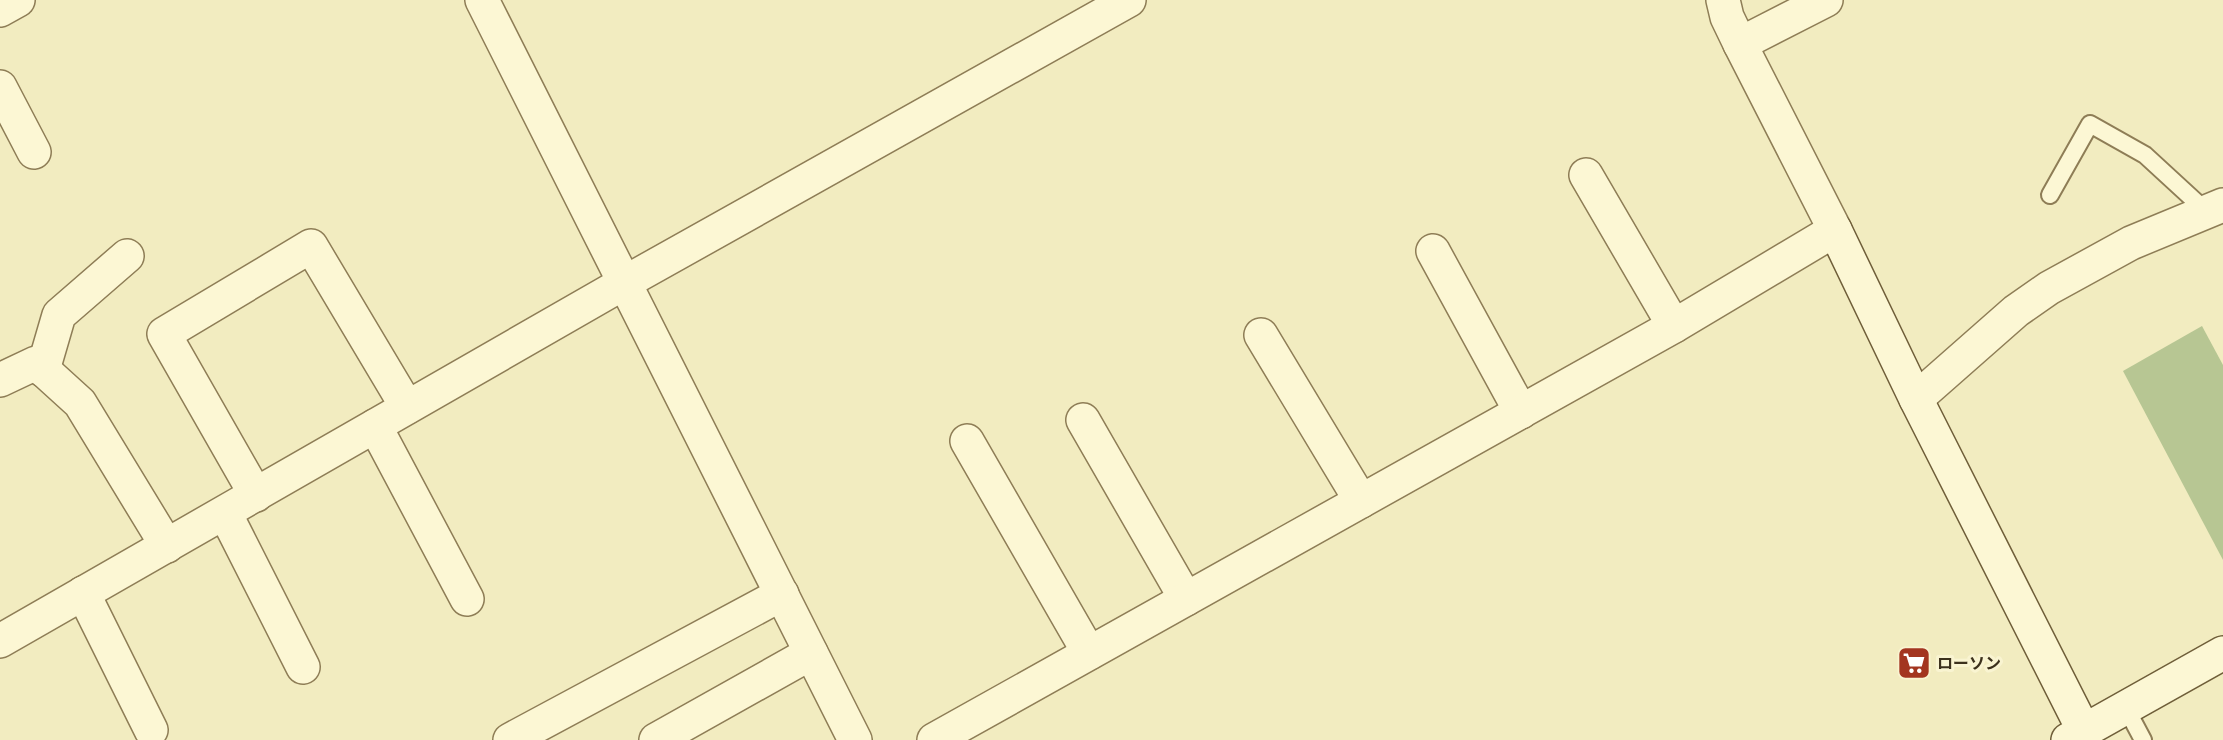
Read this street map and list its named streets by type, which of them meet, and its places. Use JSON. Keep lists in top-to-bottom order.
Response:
{
  "places": {
    "supermarket": ["ローソン"]
  }
}
